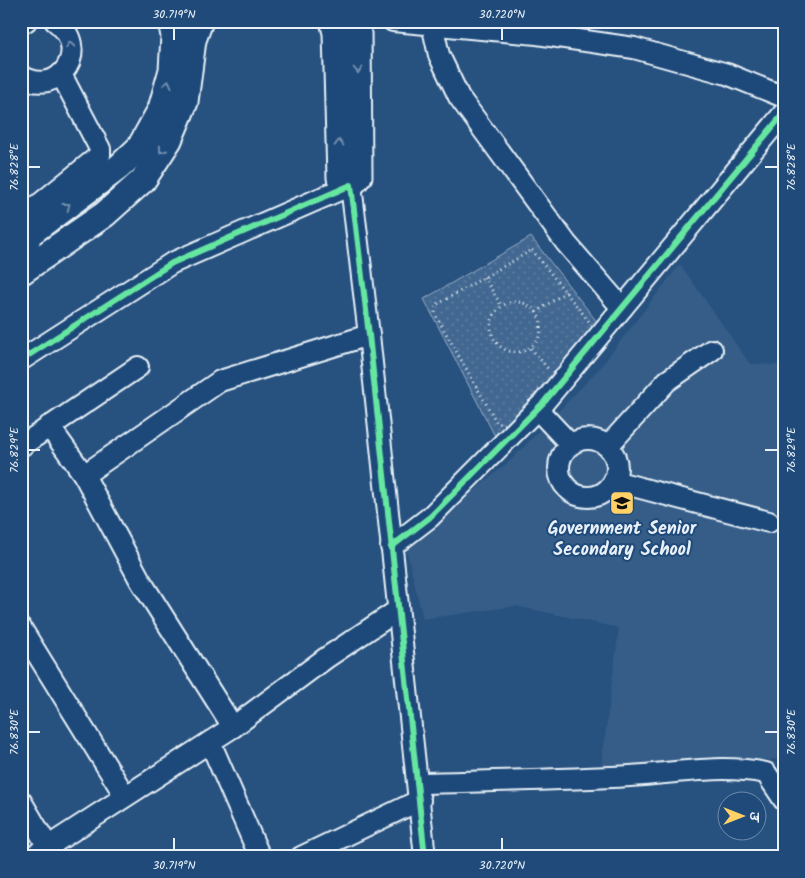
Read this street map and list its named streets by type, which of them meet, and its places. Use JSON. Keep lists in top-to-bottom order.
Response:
{
  "places": {
    "school or university": ["Government Senior Secondary School"]
  },
  "north": "right",
  "coordinates": [
    "30.719°N",
    "30.720°N",
    "76.828°E",
    "76.829°E",
    "76.830°E"
  ]
}
